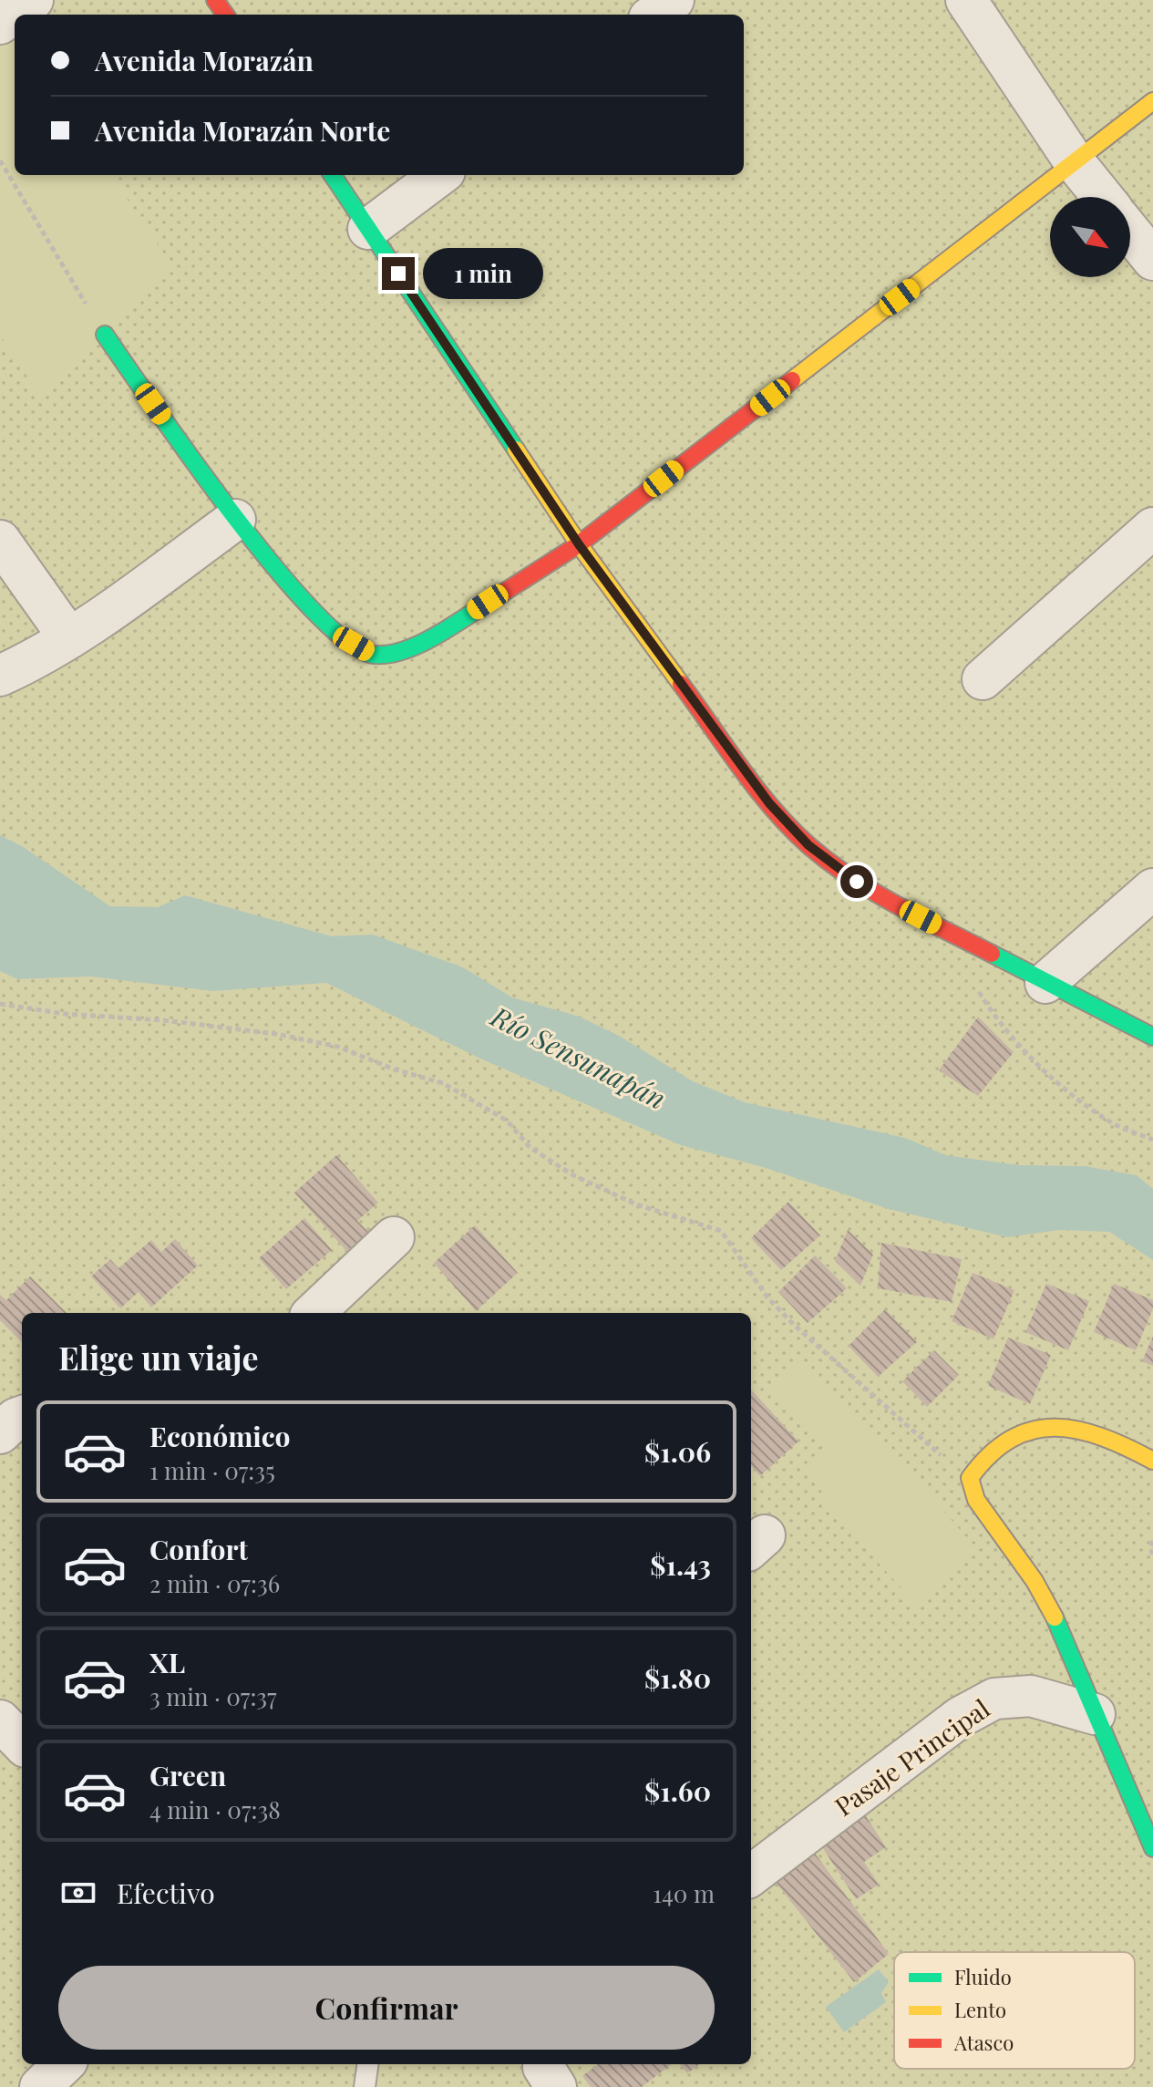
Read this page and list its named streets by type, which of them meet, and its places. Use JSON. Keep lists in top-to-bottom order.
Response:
{
  "streets": {
    "street": ["Pasaje Principal"]
  },
  "water": ["Río Sensunapán"],
  "legend": ["Fluido", "Lento", "Atasco"],
  "north": "bottom right",
  "page": {
    "banner": ["Avenida Morazán", "Avenida Morazán Norte"],
    "bubble": "1 min",
    "heading": "Elige un viaje",
    "list": [
      {
        "name": "Económico",
        "note": "1 min · 07:35",
        "value": "$1.06"
      },
      {
        "name": "Confort",
        "note": "2 min · 07:36",
        "value": "$1.43"
      },
      {
        "name": "XL",
        "note": "3 min · 07:37",
        "value": "$1.80"
      },
      {
        "name": "Green",
        "note": "4 min · 07:38",
        "value": "$1.60"
      }
    ],
    "pay": ["Efectivo", "140 m"],
    "buttons": "Confirmar"
  }
}
